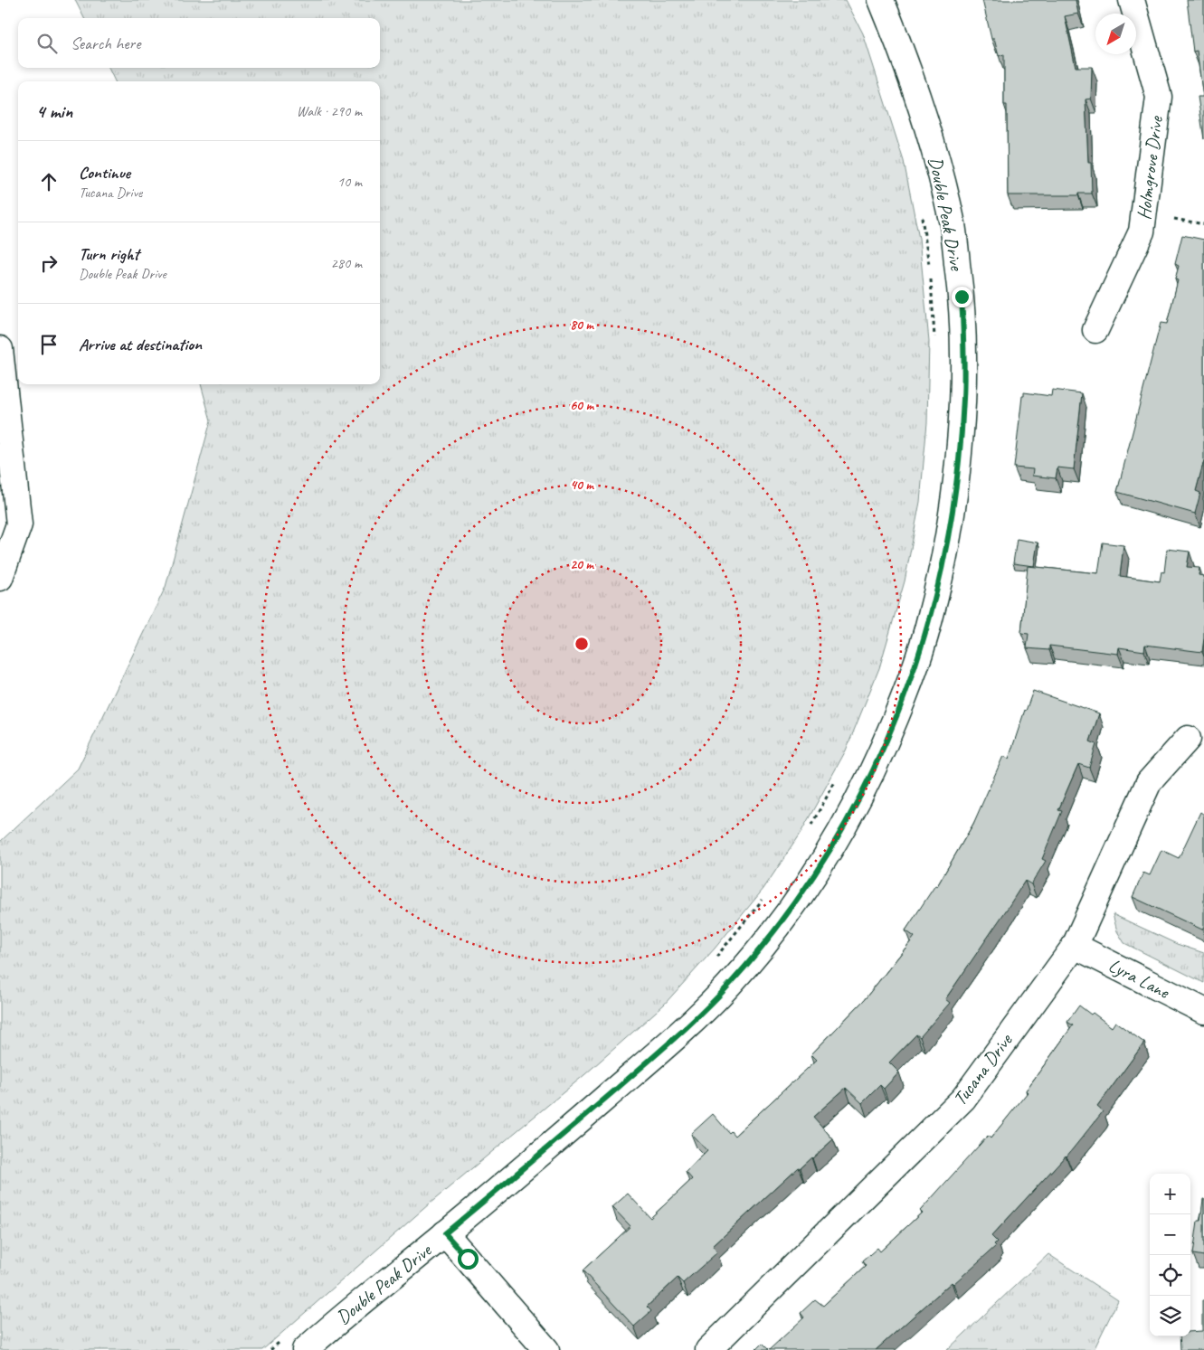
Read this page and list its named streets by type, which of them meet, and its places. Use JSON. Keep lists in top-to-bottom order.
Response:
{
  "streets": {
    "street": [
      "Holmgrove Drive",
      "Double Peak Drive",
      "Lyra Lane",
      "Tucana Drive"
    ]
  },
  "crossings": [
    ["Lyra Lane", "Tucana Drive"]
  ],
  "north": "bottom left",
  "page": {
    "search": "Search here",
    "heading": ["4 min", "Walk · 290 m"],
    "list": [
      ["Continue", "Tucana Drive", "10 m"],
      ["Turn right", "Double Peak Drive", "280 m"],
      "Arrive at destination"
    ],
    "map_buttons": ["+", "−"]
  },
  "rings": [
    "80 m",
    "60 m",
    "40 m",
    "20 m"
  ]
}
